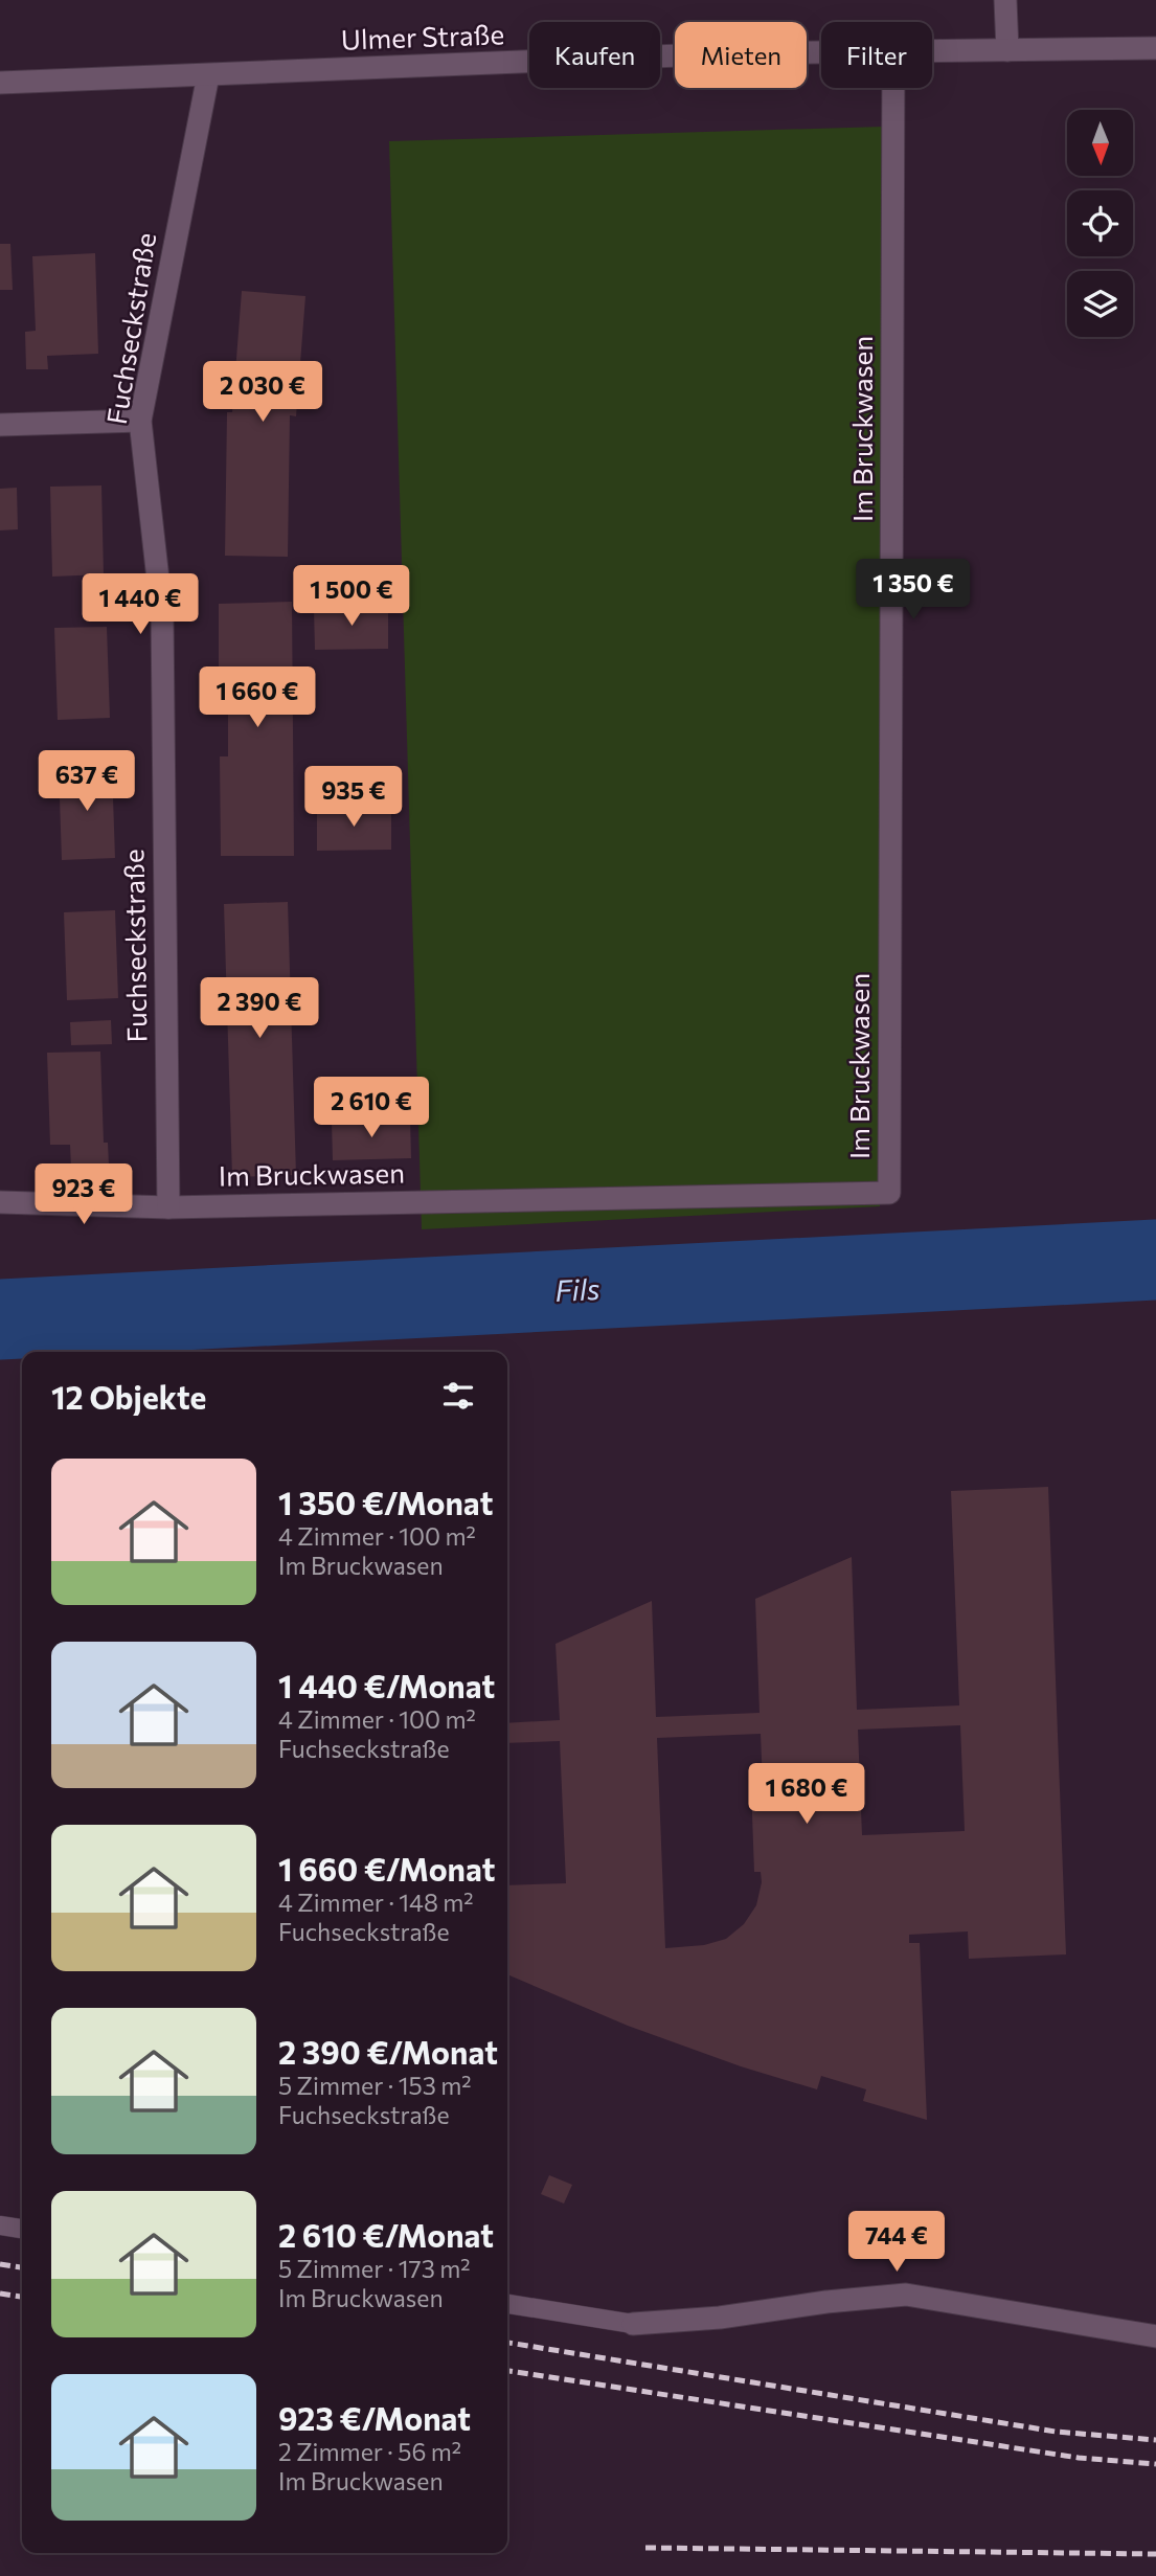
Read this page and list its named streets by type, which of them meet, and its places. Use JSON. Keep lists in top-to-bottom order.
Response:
{
  "streets": {
    "street": ["Ulmer Straße", "Fuchseckstraße", "Im Bruckwasen"]
  },
  "crossings": [
    ["Ulmer Straße", "Fuchseckstraße"],
    ["Fuchseckstraße", "Im Bruckwasen"]
  ],
  "water": ["Fils"],
  "north": "bottom",
  "page": {
    "chip": ["Kaufen", "Mieten", "Filter"],
    "price": [
      "2 030 €",
      "1 350 €",
      "1 500 €",
      "1 440 €",
      "1 660 €",
      "637 €",
      "935 €",
      "2 390 €",
      "2 610 €",
      "923 €",
      "1 680 €",
      "744 €"
    ],
    "heading": "12 Objekte",
    "list": [
      {
        "name": "1 350 €/Monat",
        "note": "4 Zimmer · 100 m² · Im Bruckwasen"
      },
      {
        "name": "1 440 €/Monat",
        "note": "4 Zimmer · 100 m² · Fuchseckstraße"
      },
      {
        "name": "1 660 €/Monat",
        "note": "4 Zimmer · 148 m² · Fuchseckstraße"
      },
      {
        "name": "2 390 €/Monat",
        "note": "5 Zimmer · 153 m² · Fuchseckstraße"
      },
      {
        "name": "2 610 €/Monat",
        "note": "5 Zimmer · 173 m² · Im Bruckwasen"
      },
      {
        "name": "923 €/Monat",
        "note": "2 Zimmer · 56 m² · Im Bruckwasen"
      }
    ]
  }
}
